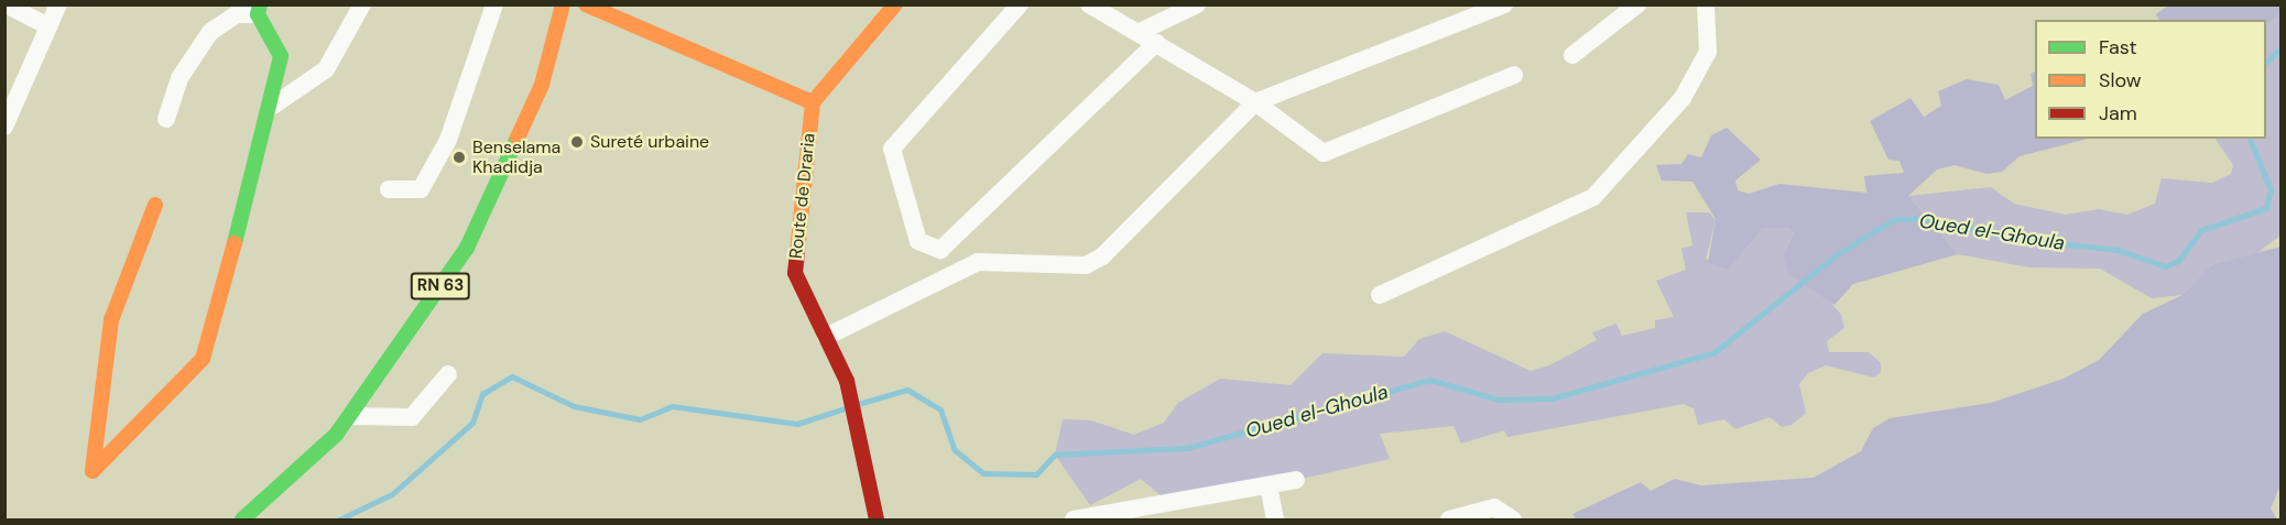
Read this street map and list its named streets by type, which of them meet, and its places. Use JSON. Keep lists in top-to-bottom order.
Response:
{
  "streets": {
    "main road": ["Route de Draria", "RN 63"]
  },
  "water": ["Oued el-Ghoula"],
  "places": ["Sureté urbaine", "Benselama Khadidja"],
  "legend": ["Fast", "Slow", "Jam"]
}
